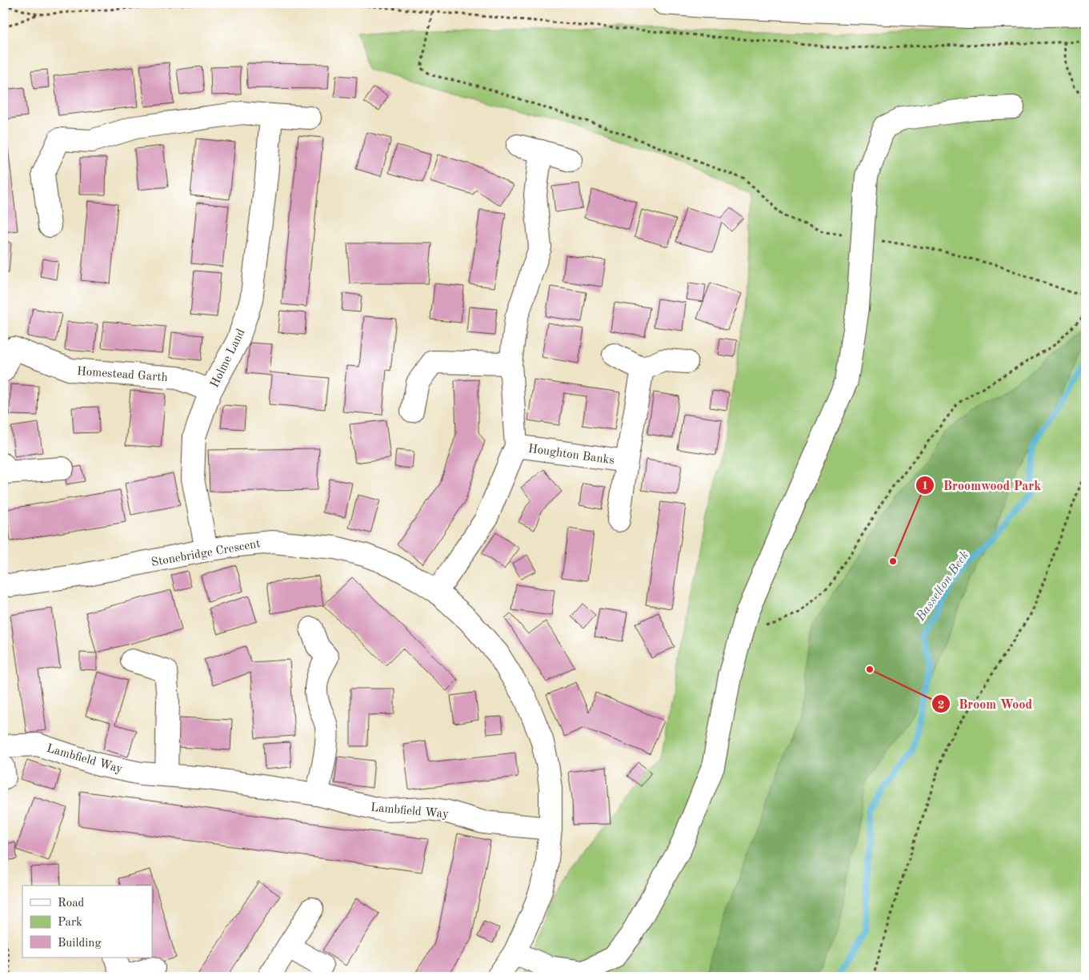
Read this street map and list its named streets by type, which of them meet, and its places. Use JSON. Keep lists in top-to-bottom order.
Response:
{
  "streets": {
    "street": [
      "Holme Land",
      "Homestead Garth",
      "Houghton Banks",
      "Stonebridge Crescent",
      "Lambfield Way"
    ]
  },
  "crossings": [
    ["Holme Land", "Homestead Garth"],
    ["Holme Land", "Stonebridge Crescent"],
    ["Houghton Banks", "Stonebridge Crescent"],
    ["Stonebridge Crescent", "Lambfield Way"]
  ],
  "water": ["Basselton Beck"],
  "places": ["Broomwood Park", "Broom Wood"],
  "legend": ["Road", "Park", "Building"]
}
